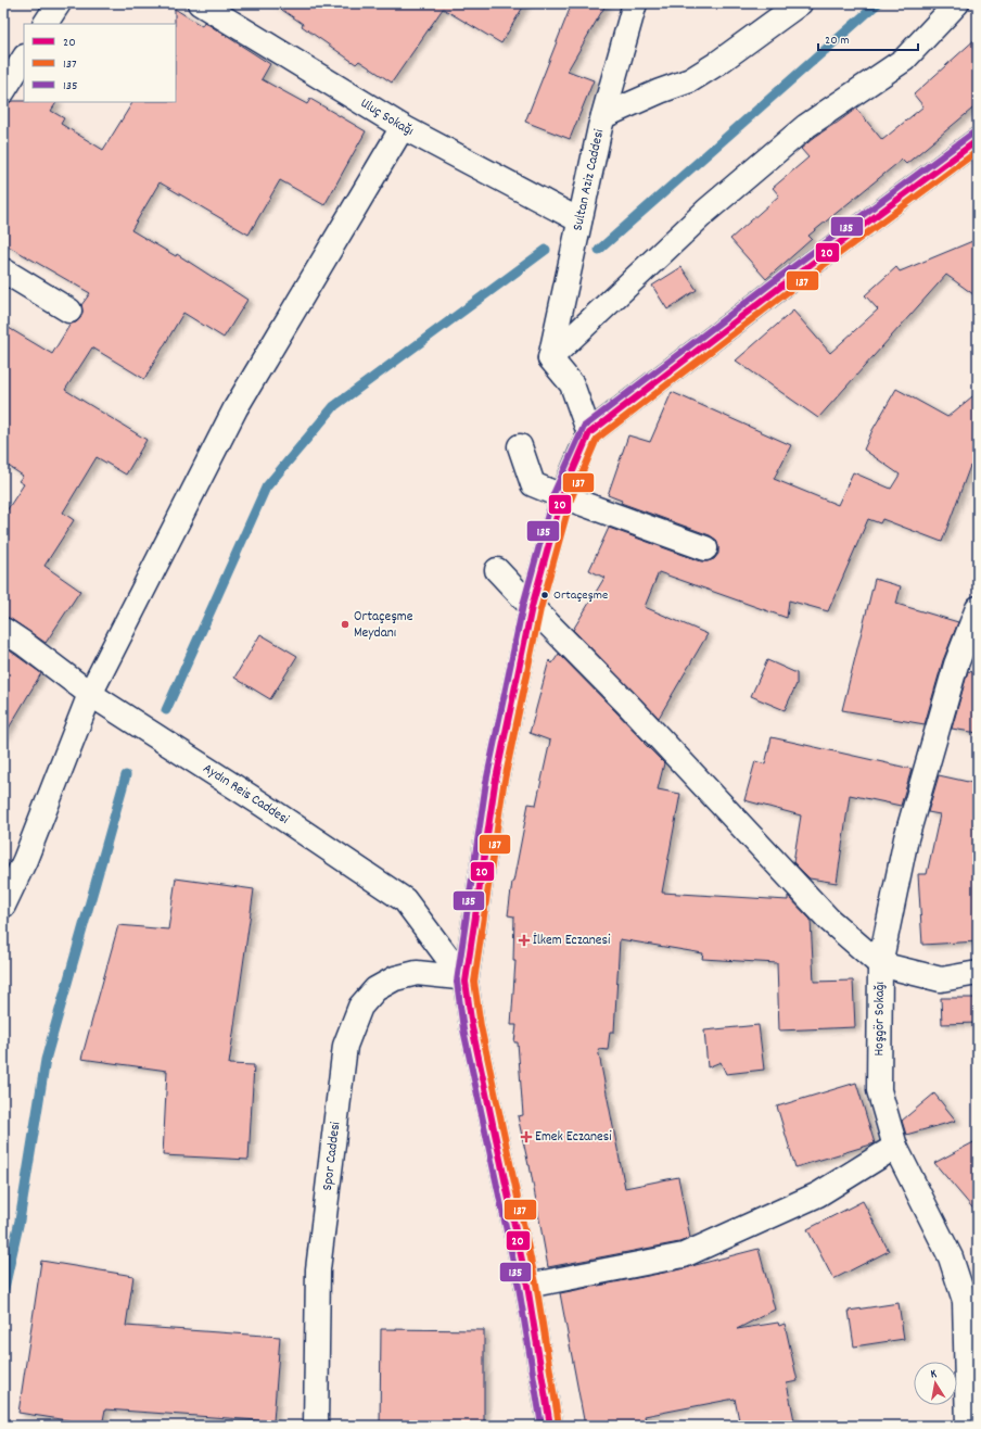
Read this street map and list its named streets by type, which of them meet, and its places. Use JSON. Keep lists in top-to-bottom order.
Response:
{
  "streets": {
    "street": [
      "Uluç Sokağı",
      "Sultan Aziz Caddesi",
      "Aydın Reis Caddesi",
      "Hoşgör Sokağı",
      "Spor Caddesi"
    ]
  },
  "crossings": [
    ["Uluç Sokağı", "Sultan Aziz Caddesi"],
    ["Aydın Reis Caddesi", "Spor Caddesi"]
  ],
  "places": {
    "other": ["Ortaçeşme", "Ortaçeşme Meydanı"],
    "health": ["İlkem Eczanesi", "Emek Eczanesi"]
  },
  "lines": ["transit line 135", "transit line 20", "transit line 137"],
  "legend": ["20", "137", "135"],
  "scale_bar": "20 m",
  "north": "top"
}
